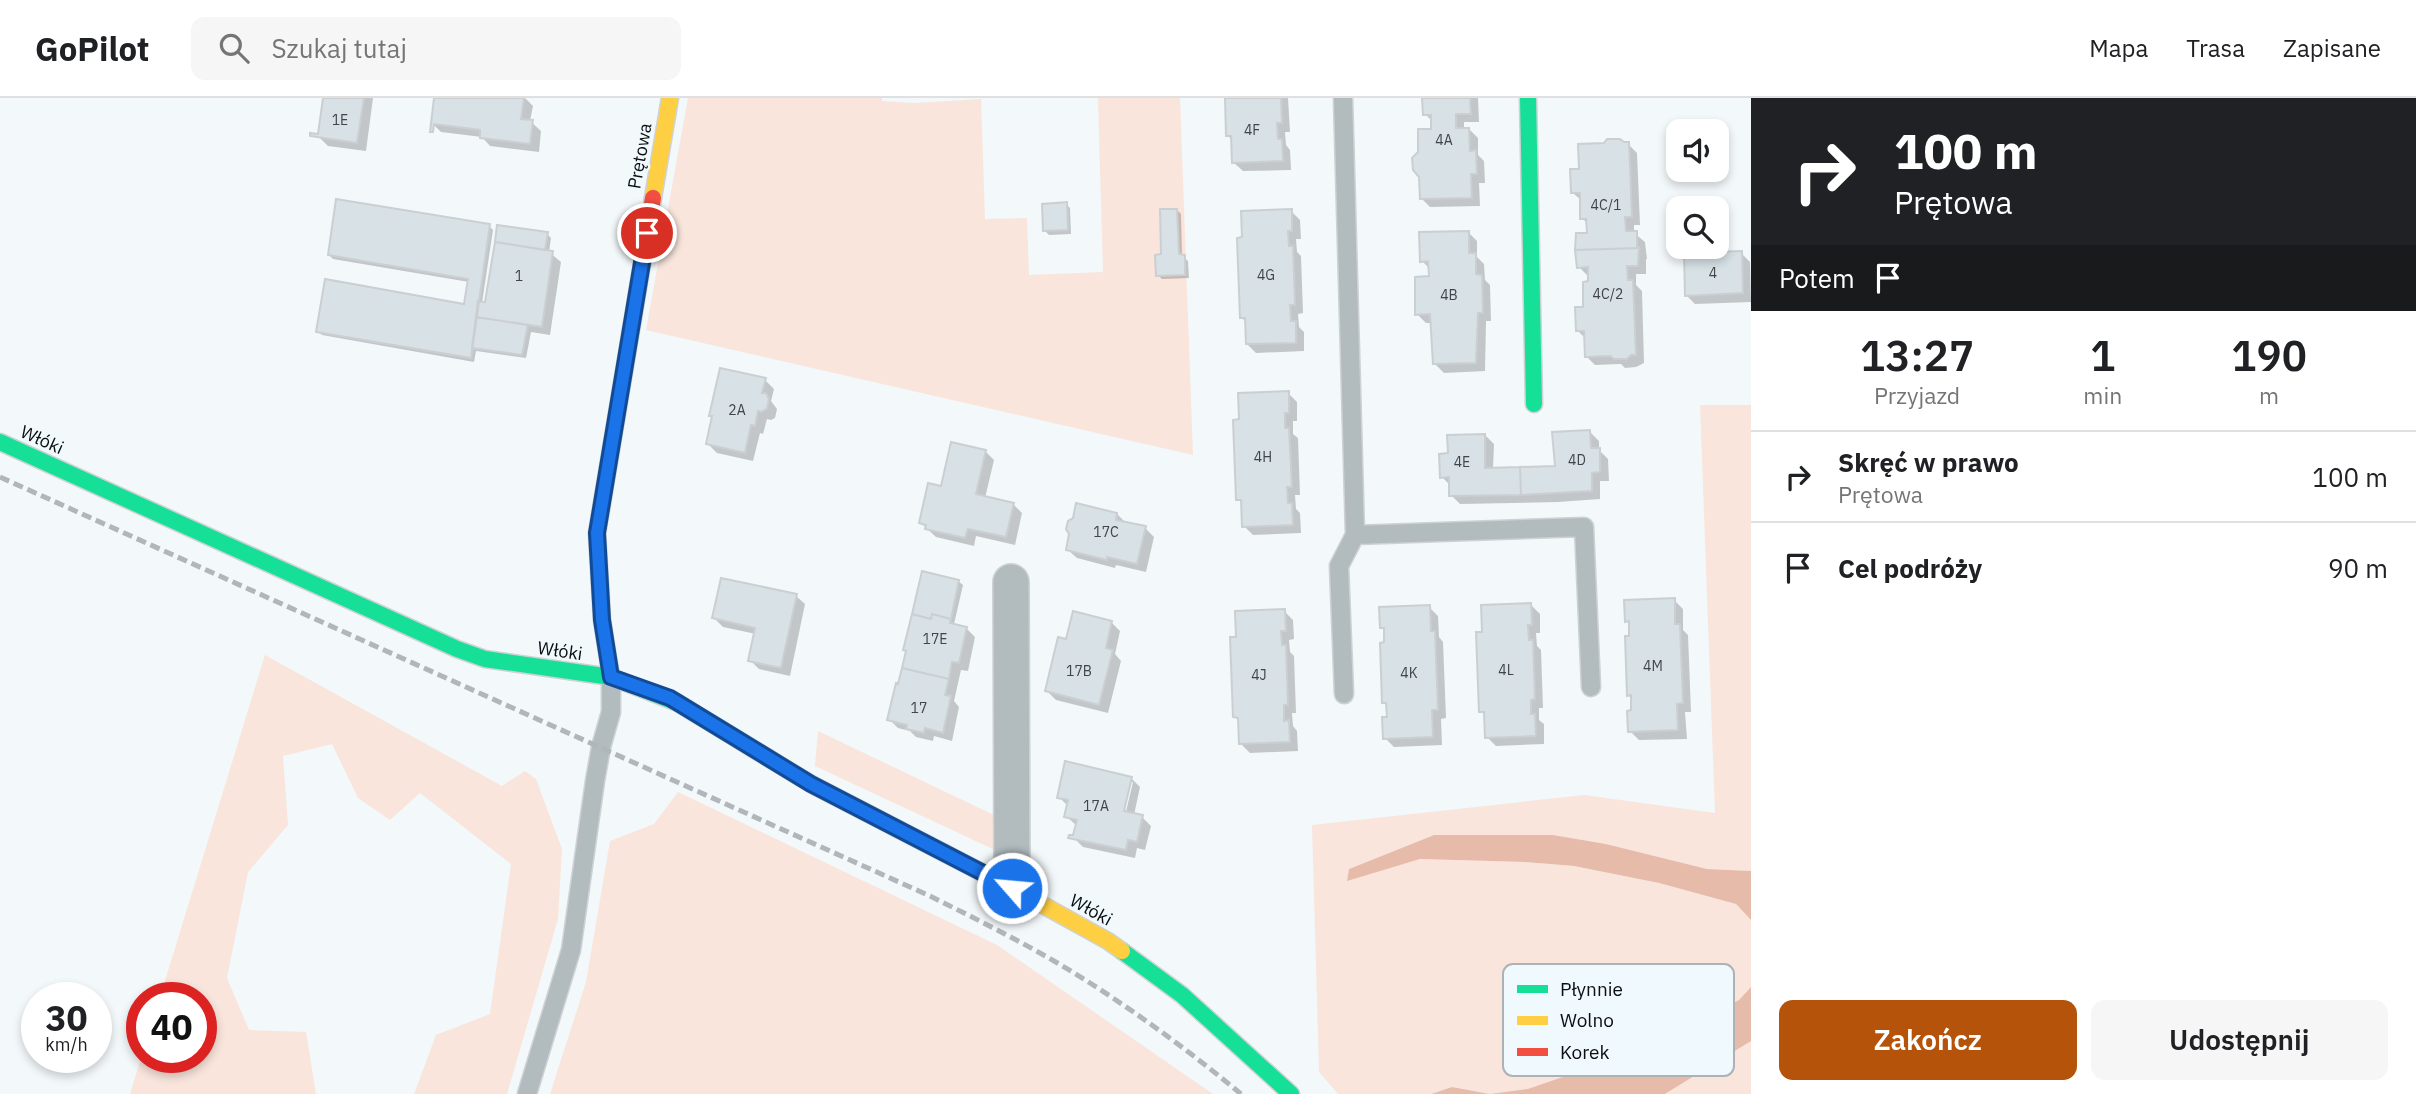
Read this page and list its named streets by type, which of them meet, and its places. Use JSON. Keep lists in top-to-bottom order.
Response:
{
  "streets": {
    "street": ["Prętowa", "Włóki"]
  },
  "crossings": [
    ["Prętowa", "Włóki"]
  ],
  "house_numbers": [
    "1E",
    "4F",
    "4A",
    "4C/1",
    "4",
    "4G",
    "1",
    "4C/2",
    "4B",
    "2A",
    "4H",
    "4D",
    "4E",
    "17C",
    "17E",
    "4M",
    "4L",
    "17B",
    "4K",
    "4J",
    "17",
    "17A"
  ],
  "legend": ["Płynnie", "Wolno", "Korek"],
  "page": {
    "header": "GoPilot",
    "search": "Szukaj tutaj",
    "nav": ["Mapa", "Trasa", "Zapisane"],
    "turn": ["100 m", "Prętowa"],
    "then": "Potem",
    "eta": [
      "13:27",
      "Przyjazd",
      "1",
      "min",
      "190",
      "m"
    ],
    "list": [
      {
        "name": "Skręć w prawo",
        "note": "Prętowa",
        "value": "100 m"
      },
      {
        "name": "Cel podróży",
        "value": "90 m"
      }
    ],
    "speed": "30 km/h",
    "limit": "40",
    "buttons": ["Zakończ", "Udostępnij"]
  }
}
